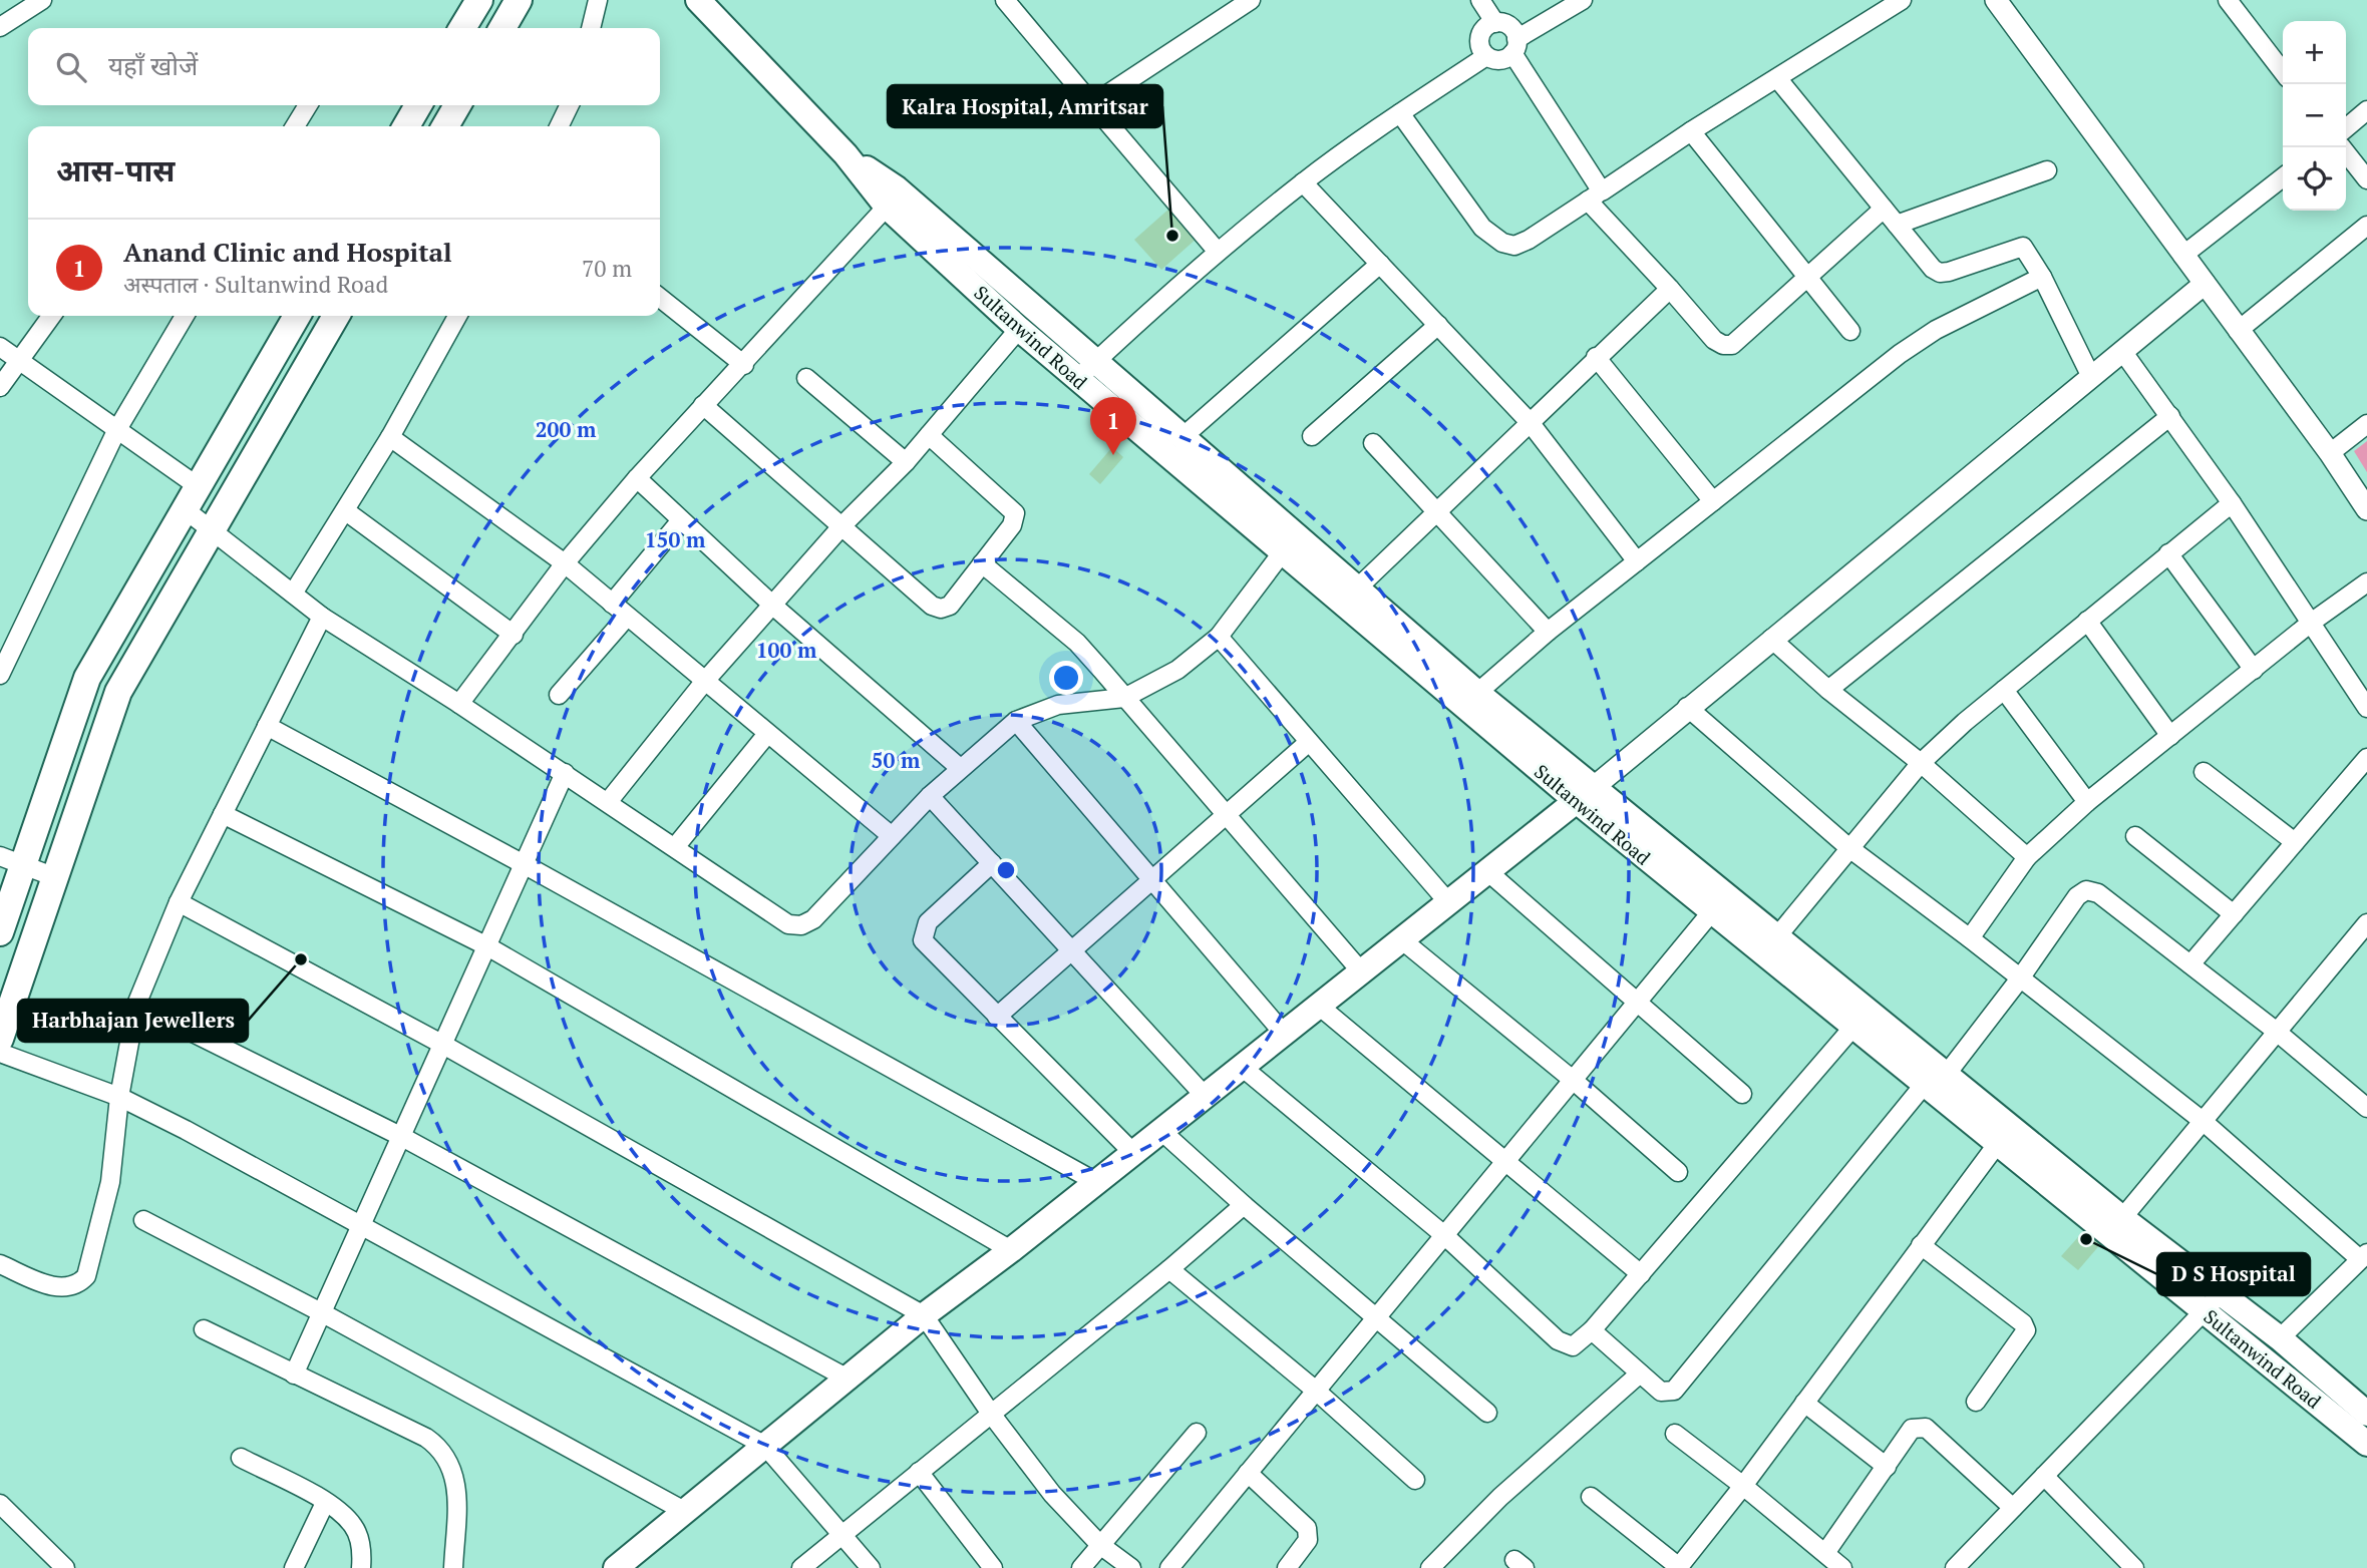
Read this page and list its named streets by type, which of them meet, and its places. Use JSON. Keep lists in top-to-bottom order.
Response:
{
  "streets": {
    "main road": ["Sultanwind Road"]
  },
  "places": ["Kalra Hospital, Amritsar", "Harbhajan Jewellers", "D S Hospital"],
  "page": {
    "map_buttons": ["+", "−"],
    "search": "यहाँ खोजें",
    "heading": "आस-पास",
    "list": [
      {
        "mark": "1",
        "name": "Anand Clinic and Hospital",
        "note": "अस्पताल · Sultanwind Road",
        "value": "70 m"
      }
    ],
    "pins": "1"
  },
  "rings": [
    "200 m",
    "150 m",
    "100 m",
    "50 m"
  ]
}
